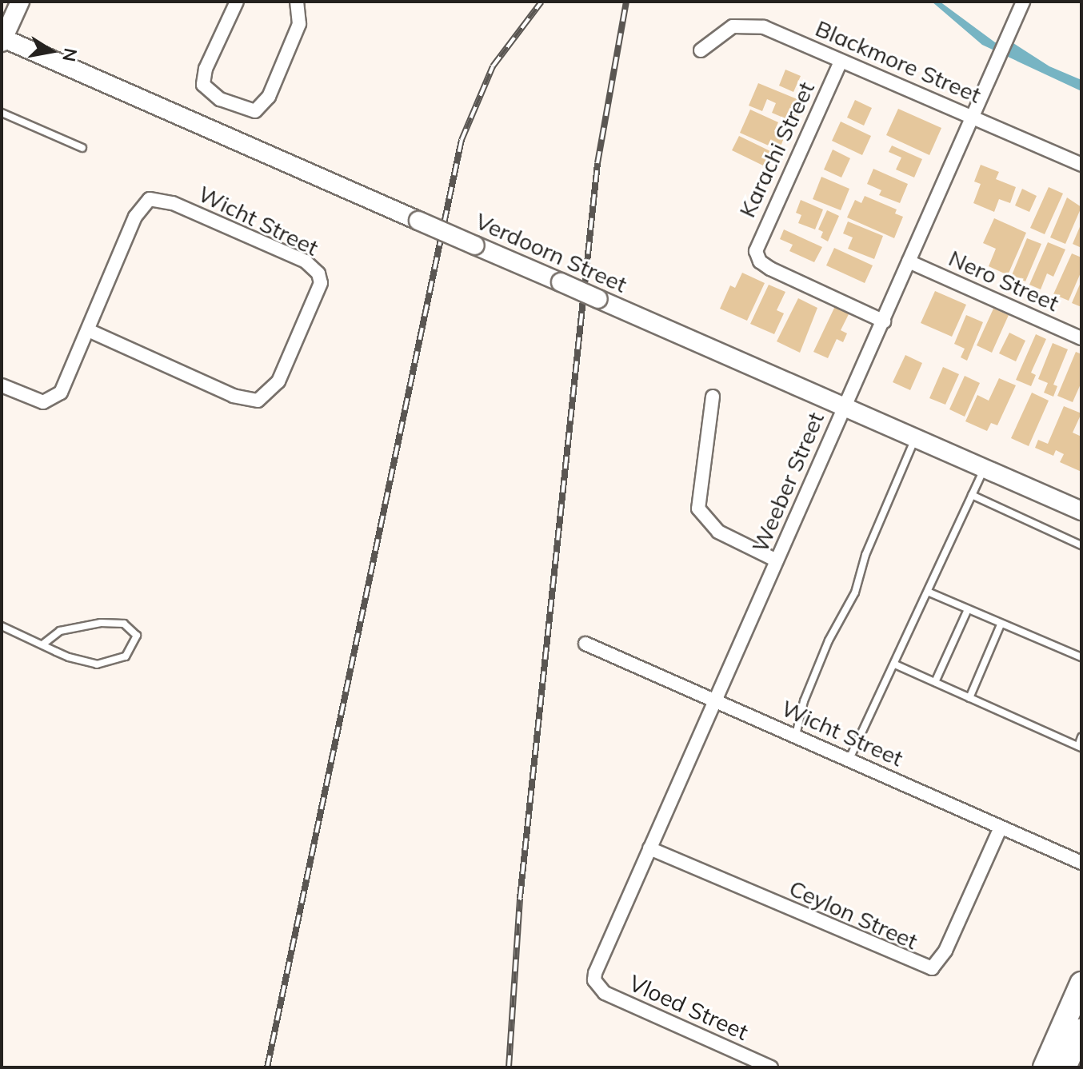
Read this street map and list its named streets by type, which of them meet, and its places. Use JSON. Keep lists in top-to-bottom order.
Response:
{
  "streets": {
    "street": [
      "Blackmore Street",
      "Karachi Street",
      "Wicht Street",
      "Verdoorn Street",
      "Nero Street",
      "Weeber Street",
      "Ceylon Street",
      "Vloed Street"
    ]
  },
  "crossings": [
    ["Blackmore Street", "Karachi Street"],
    ["Blackmore Street", "Weeber Street"],
    ["Karachi Street", "Weeber Street"],
    ["Wicht Street", "Weeber Street"],
    ["Wicht Street", "Ceylon Street"],
    ["Verdoorn Street", "Weeber Street"],
    ["Nero Street", "Weeber Street"],
    ["Weeber Street", "Ceylon Street"],
    ["Weeber Street", "Vloed Street"]
  ],
  "north": "right"
}
